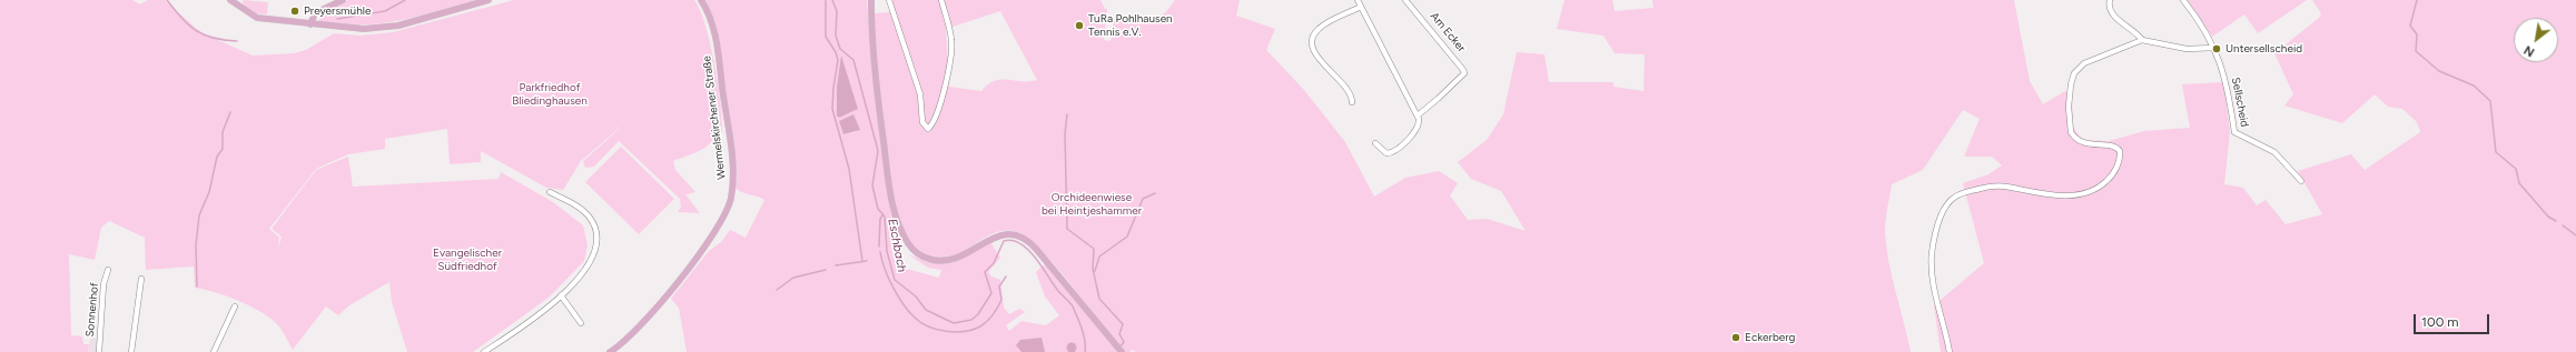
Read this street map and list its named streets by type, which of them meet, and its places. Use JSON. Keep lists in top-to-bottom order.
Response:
{
  "streets": {
    "main road": ["Wermelskirchener Straße"],
    "street": ["Am Ecker", "Sellscheid", "Sonnenhof"]
  },
  "water": ["Eschbach"],
  "parks": ["Parkfriedhof Bliedinghausen", "Orchideenwiese bei Heintjeshammer", "Evangelischer Südfriedhof"],
  "places": [
    "Preyersmühle",
    "TuRa Pohlhausen Tennis e.V.",
    "Untersellscheid",
    "Eckerberg"
  ],
  "scale_bar": "100 m",
  "north": "bottom left"
}
